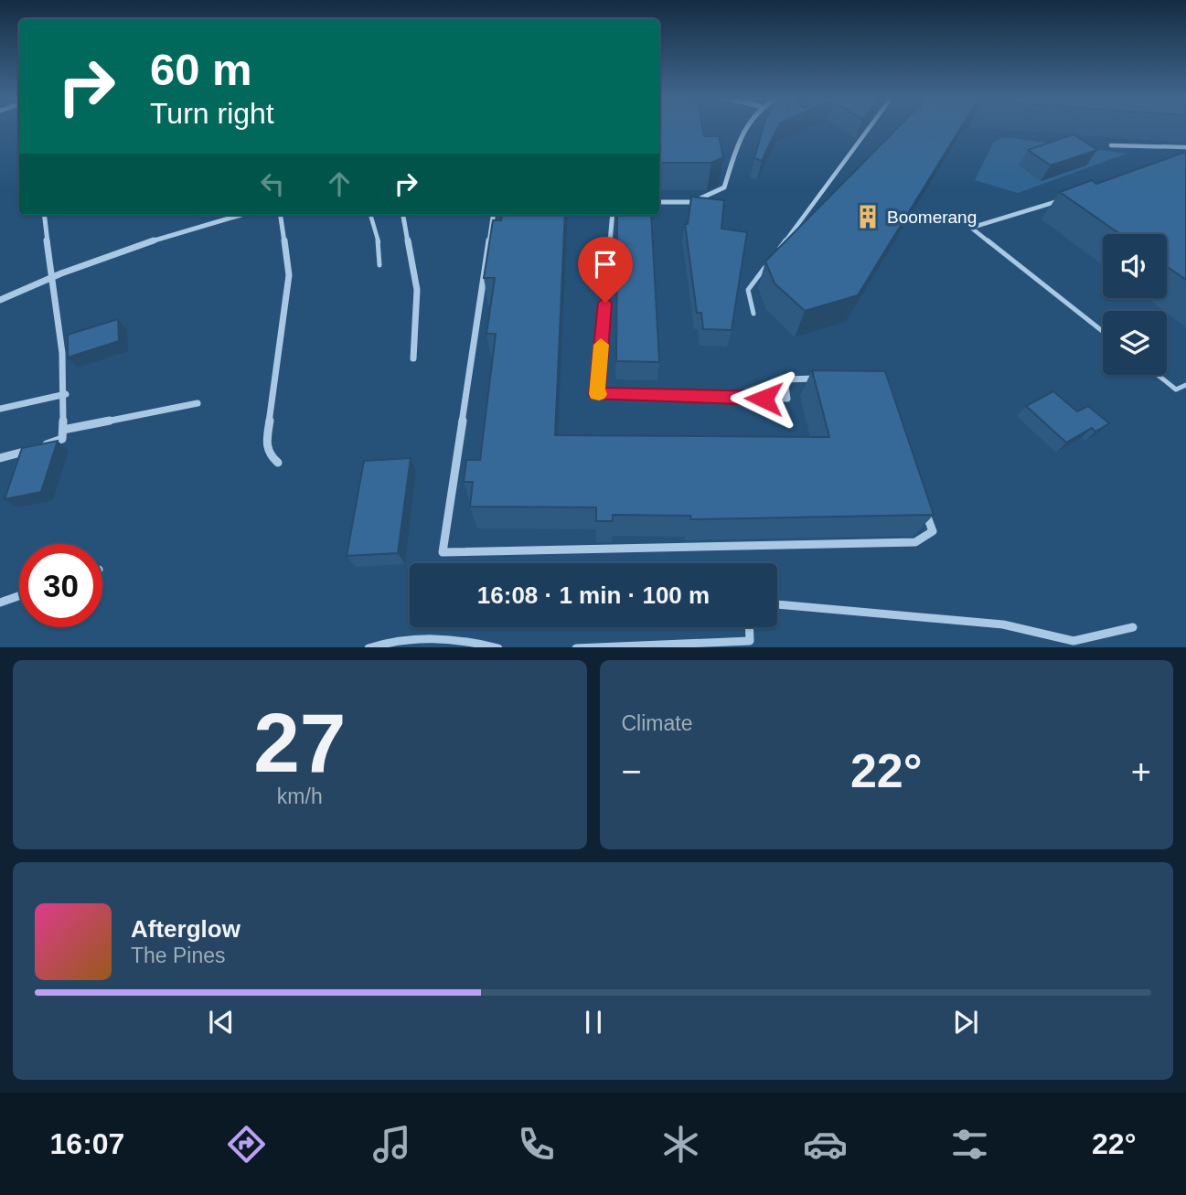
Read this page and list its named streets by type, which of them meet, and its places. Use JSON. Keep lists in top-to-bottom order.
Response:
{
  "places": {
    "building": ["Boomerang"]
  },
  "page": {
    "turn": ["60 m", "Turn right"],
    "limit": "30",
    "trip": "16:08 · 1 min · 100 m",
    "tile": [
      ["27", "km/h"],
      "Climate"
    ],
    "heat": ["−", "22°", "+"],
    "song": ["Afterglow", "The Pines"],
    "tabs": ["16:07", "22°"]
  }
}
